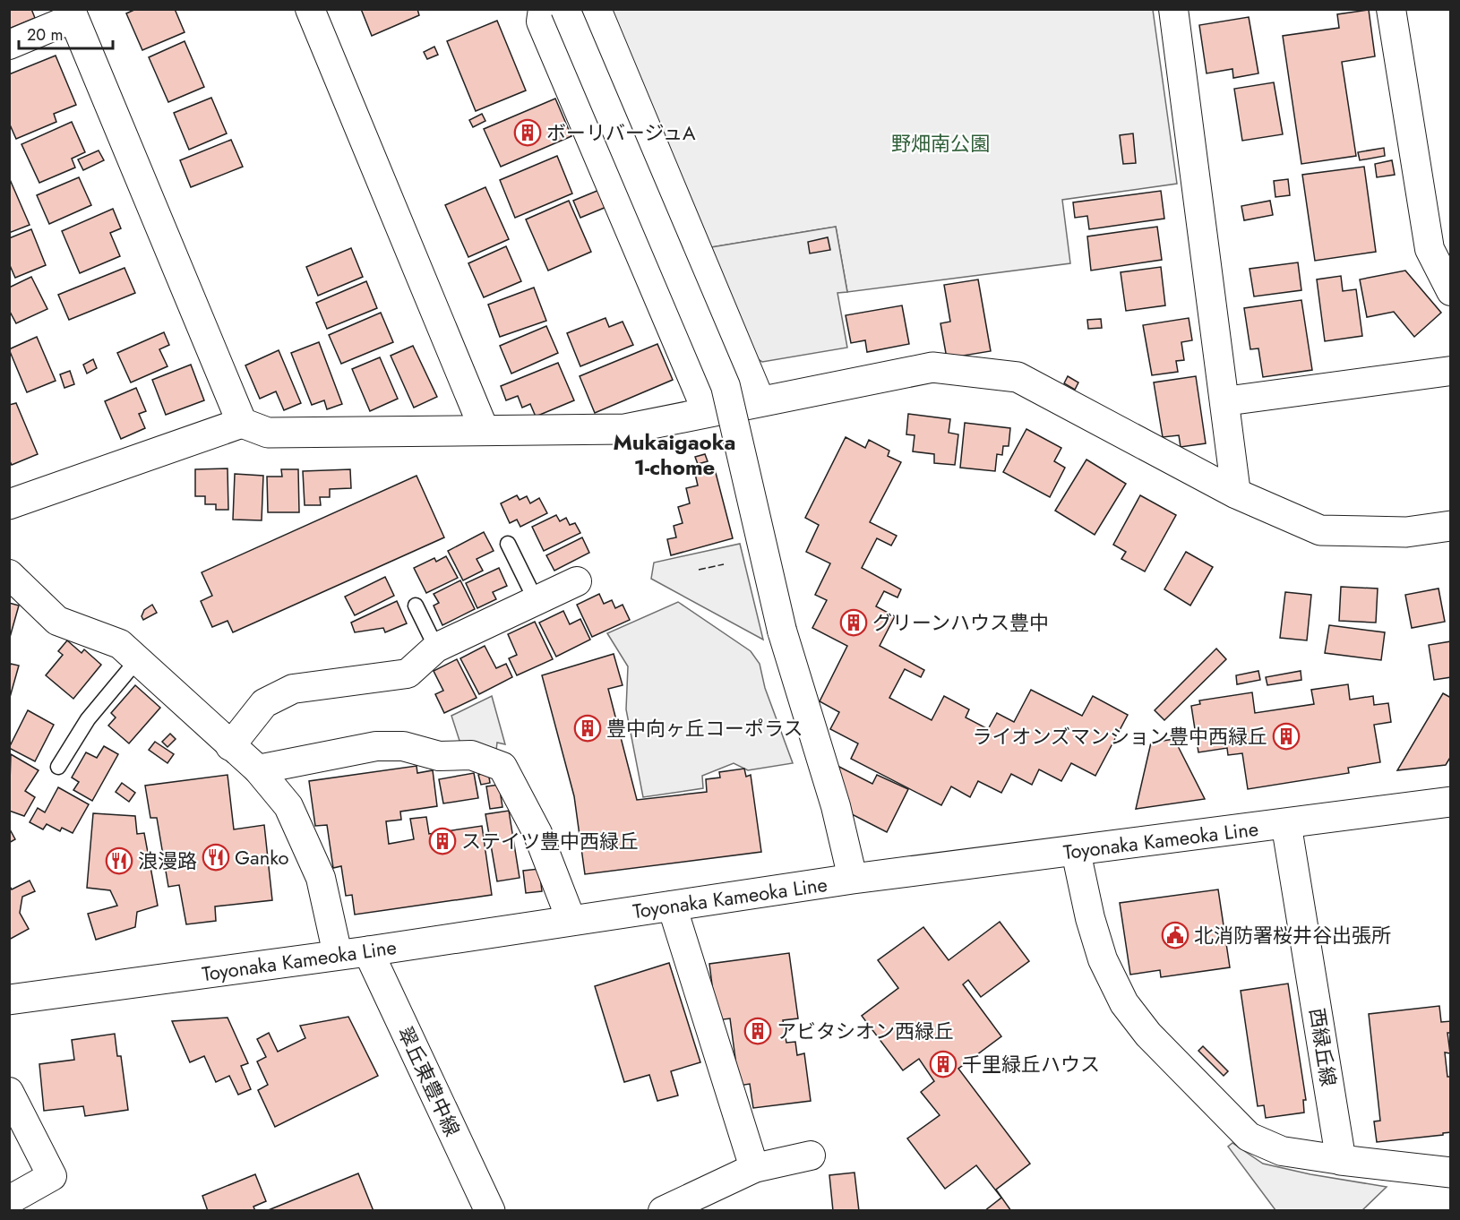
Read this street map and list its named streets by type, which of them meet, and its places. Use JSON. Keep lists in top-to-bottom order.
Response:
{
  "streets": {
    "street": ["Toyonaka Kameoka Line", "西緑丘線", "翠丘東豊中線"]
  },
  "crossings": [
    ["Toyonaka Kameoka Line", "西緑丘線"],
    ["Toyonaka Kameoka Line", "翠丘東豊中線"]
  ],
  "districts": ["Mukaigaoka 1-chome"],
  "parks": ["野畑南公園"],
  "places": {
    "building": [
      "ボーリバージュA",
      "グリーンハウス豊中",
      "豊中向ヶ丘コーポラス",
      "ライオンズマンション豊中西緑丘",
      "ステイツ豊中西緑丘",
      "アビタシオン西緑丘",
      "千里緑丘ハウス"
    ],
    "restaurant": ["Ganko", "浪漫路"],
    "public building": ["北消防署桜井谷出張所"]
  },
  "scale_bar": "20 m"
}
